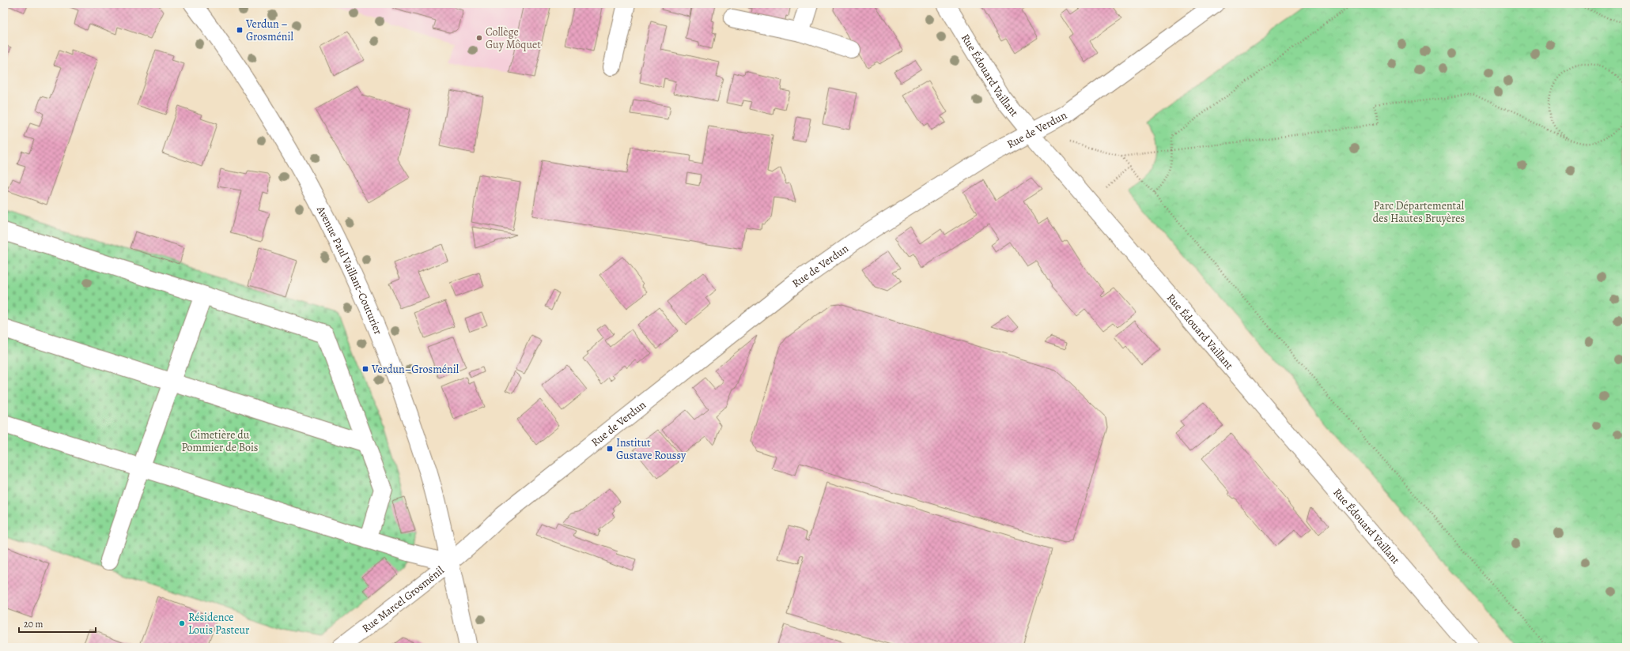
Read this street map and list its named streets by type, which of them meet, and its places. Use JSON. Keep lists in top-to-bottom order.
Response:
{
  "streets": {
    "street": [
      "Rue Édouard Vaillant",
      "Rue de Verdun",
      "Avenue Paul Vaillant-Couturier",
      "Rue Marcel Grosménil"
    ]
  },
  "crossings": [
    ["Rue Édouard Vaillant", "Rue de Verdun"],
    ["Rue de Verdun", "Avenue Paul Vaillant-Couturier"],
    ["Rue de Verdun", "Rue Marcel Grosménil"],
    ["Avenue Paul Vaillant-Couturier", "Rue Marcel Grosménil"]
  ],
  "parks": ["Parc Départemental des Hautes Bruyères", "Cimetière du Pommier de Bois"],
  "places": {
    "transit": ["Verdun – Grosménil", "Verdun–Grosménil", "Institut Gustave Roussy"],
    "other": ["Collège Guy Môquet", "Résidence Louis Pasteur"]
  },
  "scale_bar": "20 m"
}
